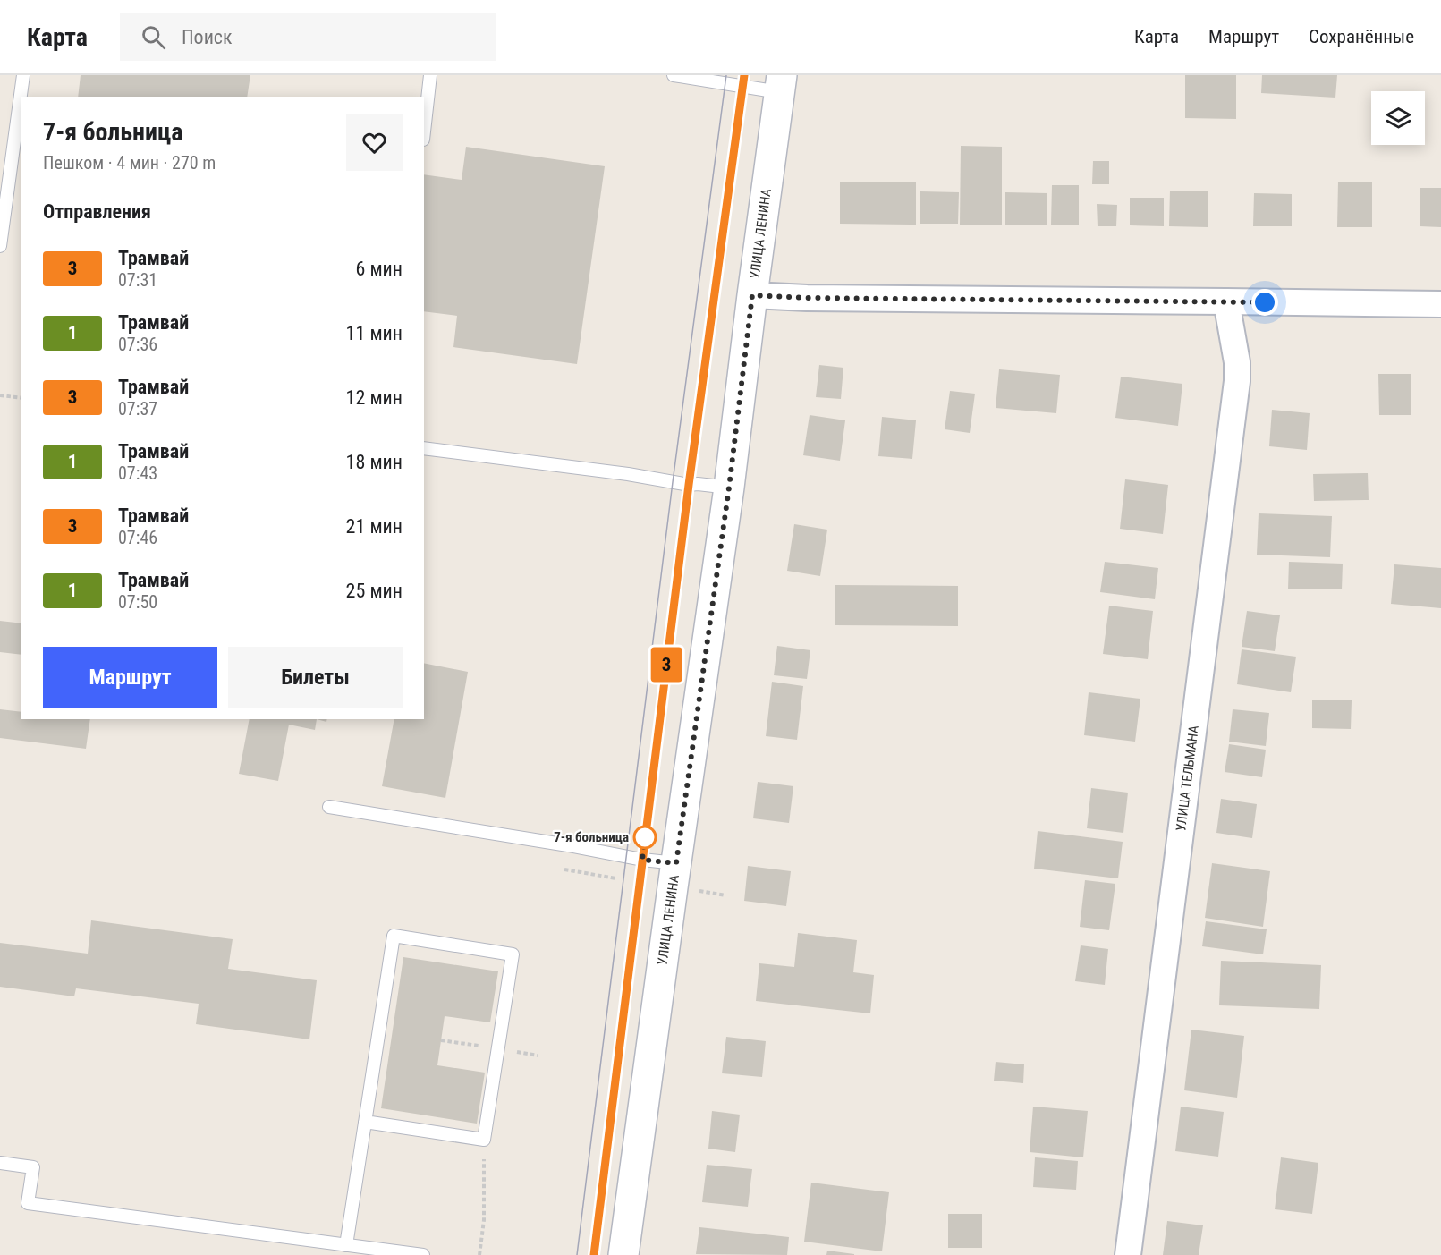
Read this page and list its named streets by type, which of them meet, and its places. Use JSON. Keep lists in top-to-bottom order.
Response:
{
  "streets": {
    "main road": ["УЛИЦА ЛЕНИНА"],
    "street": ["УЛИЦА ТЕЛЬМАНА"]
  },
  "places": ["7-я больница"],
  "lines": ["tram line 3"],
  "page": {
    "header": "Карта",
    "search": "Поиск",
    "nav": ["Карта", "Маршрут", "Сохранённые"],
    "on_map": "3",
    "heading": [
      ["7-я больница", "Пешком · 4 мин · 270 m"],
      "Отправления"
    ],
    "list": [
      {
        "mark": "3",
        "name": "Трамвай",
        "note": "07:31",
        "value": "6 мин"
      },
      {
        "mark": "1",
        "name": "Трамвай",
        "note": "07:36",
        "value": "11 мин"
      },
      {
        "mark": "3",
        "name": "Трамвай",
        "note": "07:37",
        "value": "12 мин"
      },
      {
        "mark": "1",
        "name": "Трамвай",
        "note": "07:43",
        "value": "18 мин"
      },
      {
        "mark": "3",
        "name": "Трамвай",
        "note": "07:46",
        "value": "21 мин"
      },
      {
        "mark": "1",
        "name": "Трамвай",
        "note": "07:50",
        "value": "25 мин"
      }
    ],
    "buttons": ["Маршрут", "Билеты"]
  }
}
